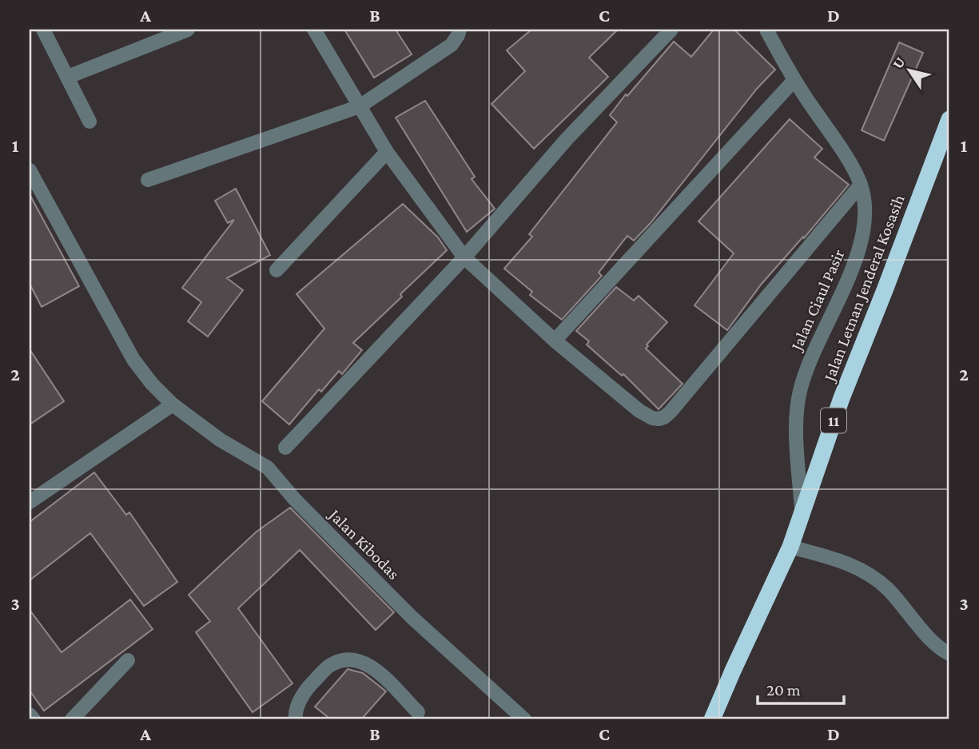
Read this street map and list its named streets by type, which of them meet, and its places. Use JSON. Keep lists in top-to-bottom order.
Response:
{
  "streets": {
    "highway": ["Jalan Letnan Jenderal Kosasih", "11"],
    "street": ["Jalan Ciaul Pasir", "Jalan Kibodas"]
  },
  "crossings": [
    ["Jalan Letnan Jenderal Kosasih", "Jalan Ciaul Pasir"]
  ],
  "scale_bar": "20 m",
  "north": "top left",
  "grid": {
    "columns": [
      "A",
      "B",
      "C",
      "D"
    ],
    "rows": ["1", "2", "3"]
  }
}
